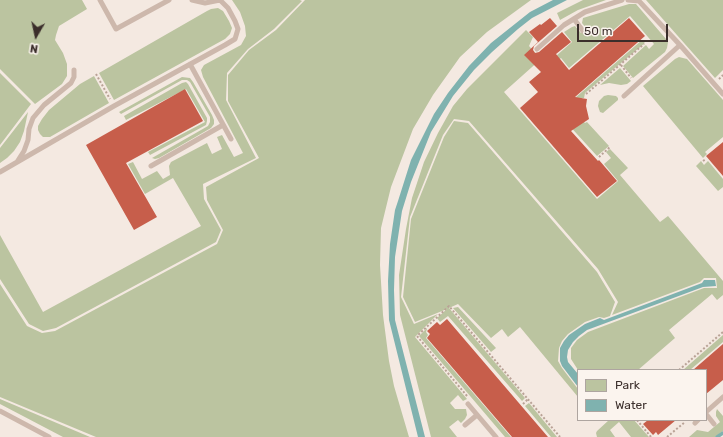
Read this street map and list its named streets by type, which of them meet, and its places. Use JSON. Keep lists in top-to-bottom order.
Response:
{
  "legend": ["Park", "Water"],
  "scale_bar": "50 m",
  "north": "bottom"
}
